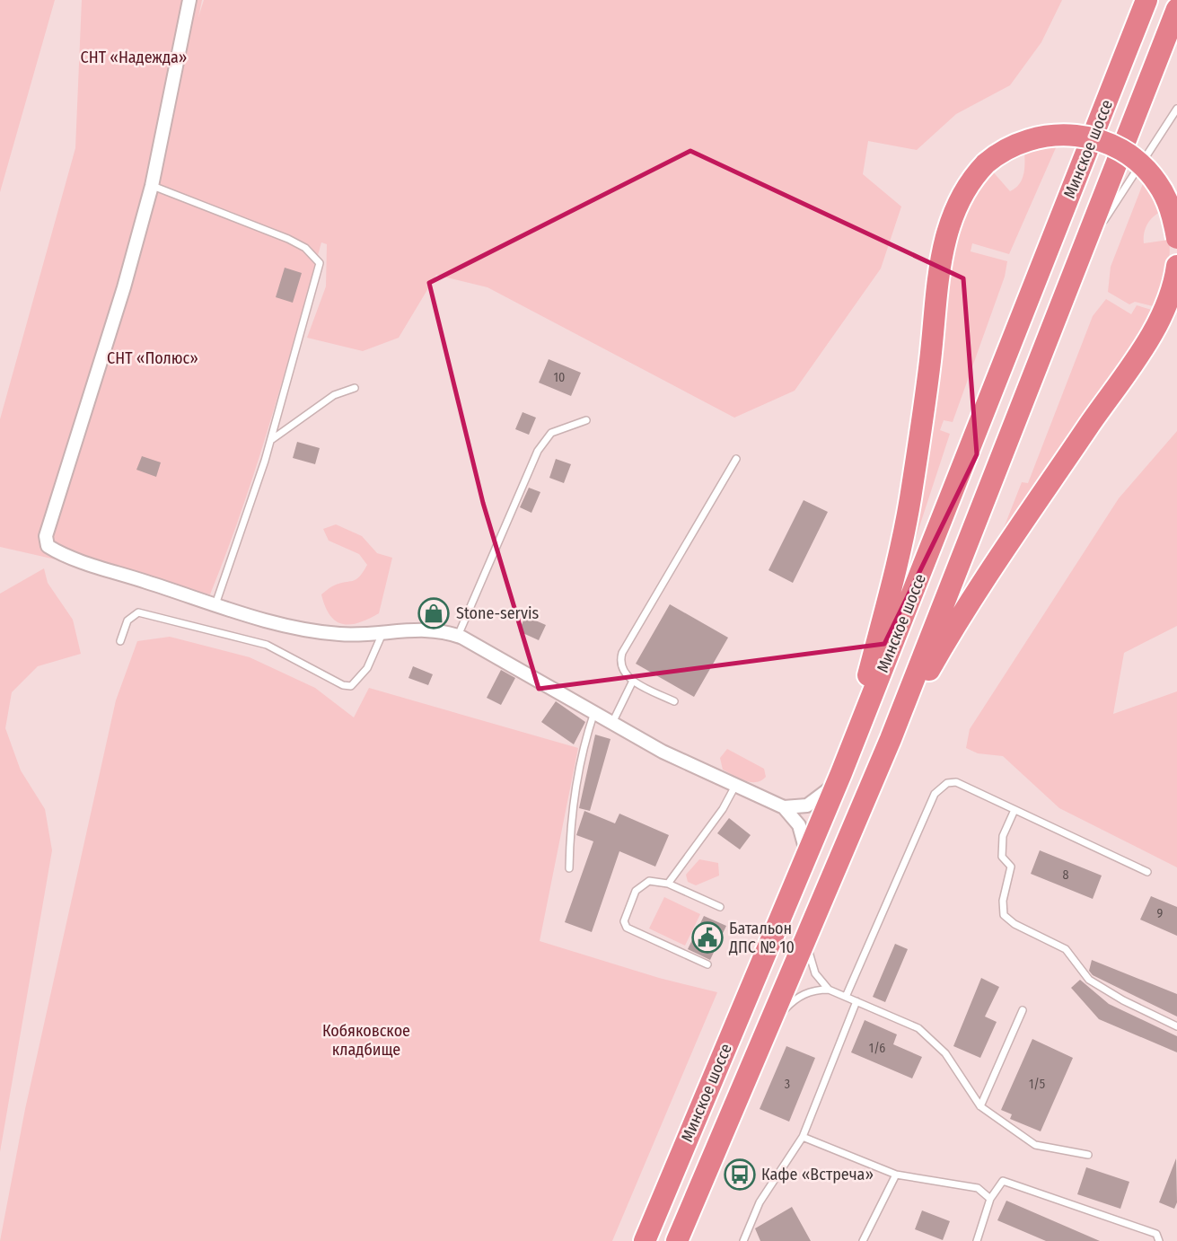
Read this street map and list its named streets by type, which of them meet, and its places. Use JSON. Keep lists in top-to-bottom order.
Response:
{
  "streets": {
    "highway": ["Минское шоссе"]
  },
  "parks": ["СНТ «Надежда»", "СНТ «Полюс»", "Кобяковское кладбище"],
  "places": {
    "shop": ["Stone-servis"],
    "public building": ["Батальон ДПС № 10"],
    "bus stop": ["Кафе «Встреча»"]
  },
  "house_numbers": [
    "10",
    "8",
    "9",
    "1/6",
    "3",
    "1/5"
  ]
}
